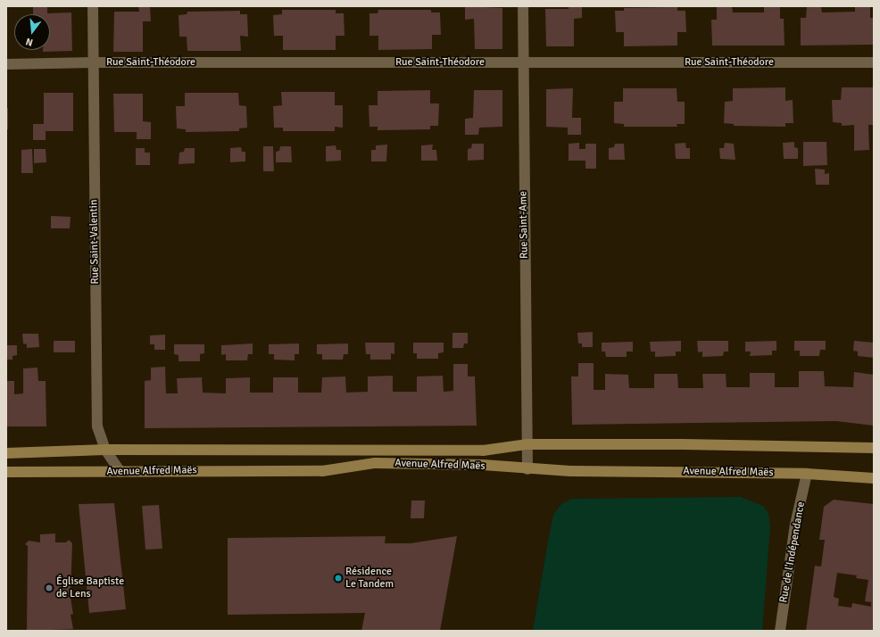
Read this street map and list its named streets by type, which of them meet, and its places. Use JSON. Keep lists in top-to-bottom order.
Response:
{
  "streets": {
    "main road": ["Avenue Alfred Maës"],
    "street": [
      "Rue Saint-Théodore",
      "Rue Saint-Ame",
      "Rue Saint-Valentin",
      "Rue de l'Indépendance"
    ]
  },
  "crossings": [
    ["Rue Saint-Théodore", "Rue Saint-Ame"],
    ["Rue Saint-Théodore", "Rue Saint-Valentin"],
    ["Rue Saint-Ame", "Avenue Alfred Maës"],
    ["Rue Saint-Valentin", "Avenue Alfred Maës"],
    ["Avenue Alfred Maës", "Rue de l'Indépendance"]
  ],
  "places": ["Résidence Le Tandem", "Église Baptiste de Lens"],
  "north": "bottom"
}
